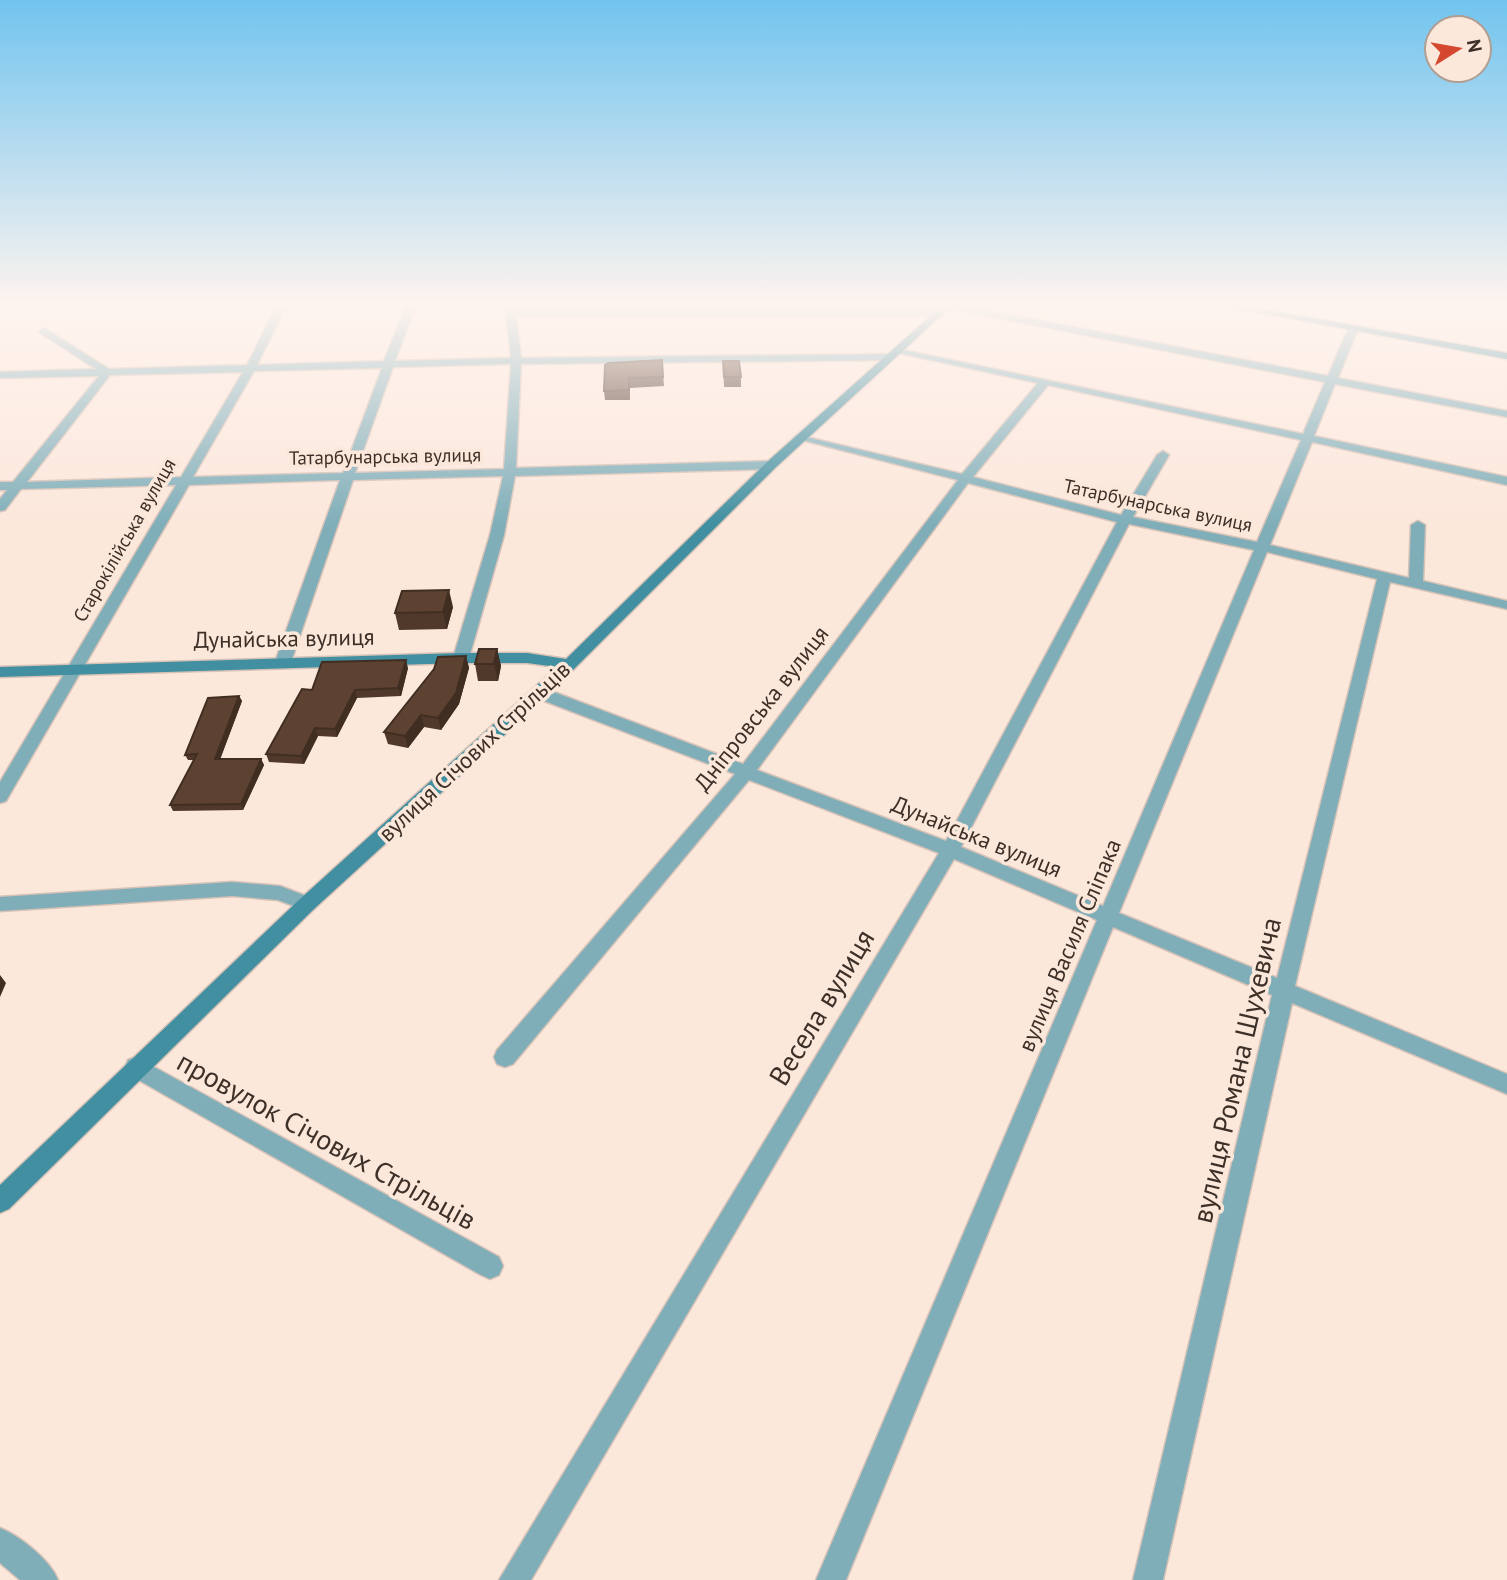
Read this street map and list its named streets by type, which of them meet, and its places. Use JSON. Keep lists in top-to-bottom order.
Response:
{
  "streets": {
    "main road": ["Дунайська вулиця", "вулиця Січових Стрільців"],
    "street": [
      "Татарбунарська вулиця",
      "Старокілійська вулиця",
      "Дніпровська вулиця",
      "вулиця Василя Сліпака",
      "Весела вулиця",
      "вулиця Романа Шухевича",
      "провулок Січових Стрільців"
    ]
  },
  "crossings": [
    ["Татарбунарська вулиця", "Старокілійська вулиця"],
    ["Татарбунарська вулиця", "Дніпровська вулиця"],
    ["Татарбунарська вулиця", "вулиця Січових Стрільців"],
    ["Татарбунарська вулиця", "вулиця Василя Сліпака"],
    ["Татарбунарська вулиця", "Весела вулиця"],
    ["Татарбунарська вулиця", "вулиця Романа Шухевича"],
    ["Старокілійська вулиця", "Дунайська вулиця"],
    ["Дунайська вулиця", "Дніпровська вулиця"],
    ["Дунайська вулиця", "вулиця Січових Стрільців"],
    ["Дунайська вулиця", "вулиця Василя Сліпака"],
    ["Дунайська вулиця", "Весела вулиця"],
    ["Дунайська вулиця", "вулиця Романа Шухевича"],
    ["вулиця Січових Стрільців", "провулок Січових Стрільців"]
  ],
  "north": "right"
}
